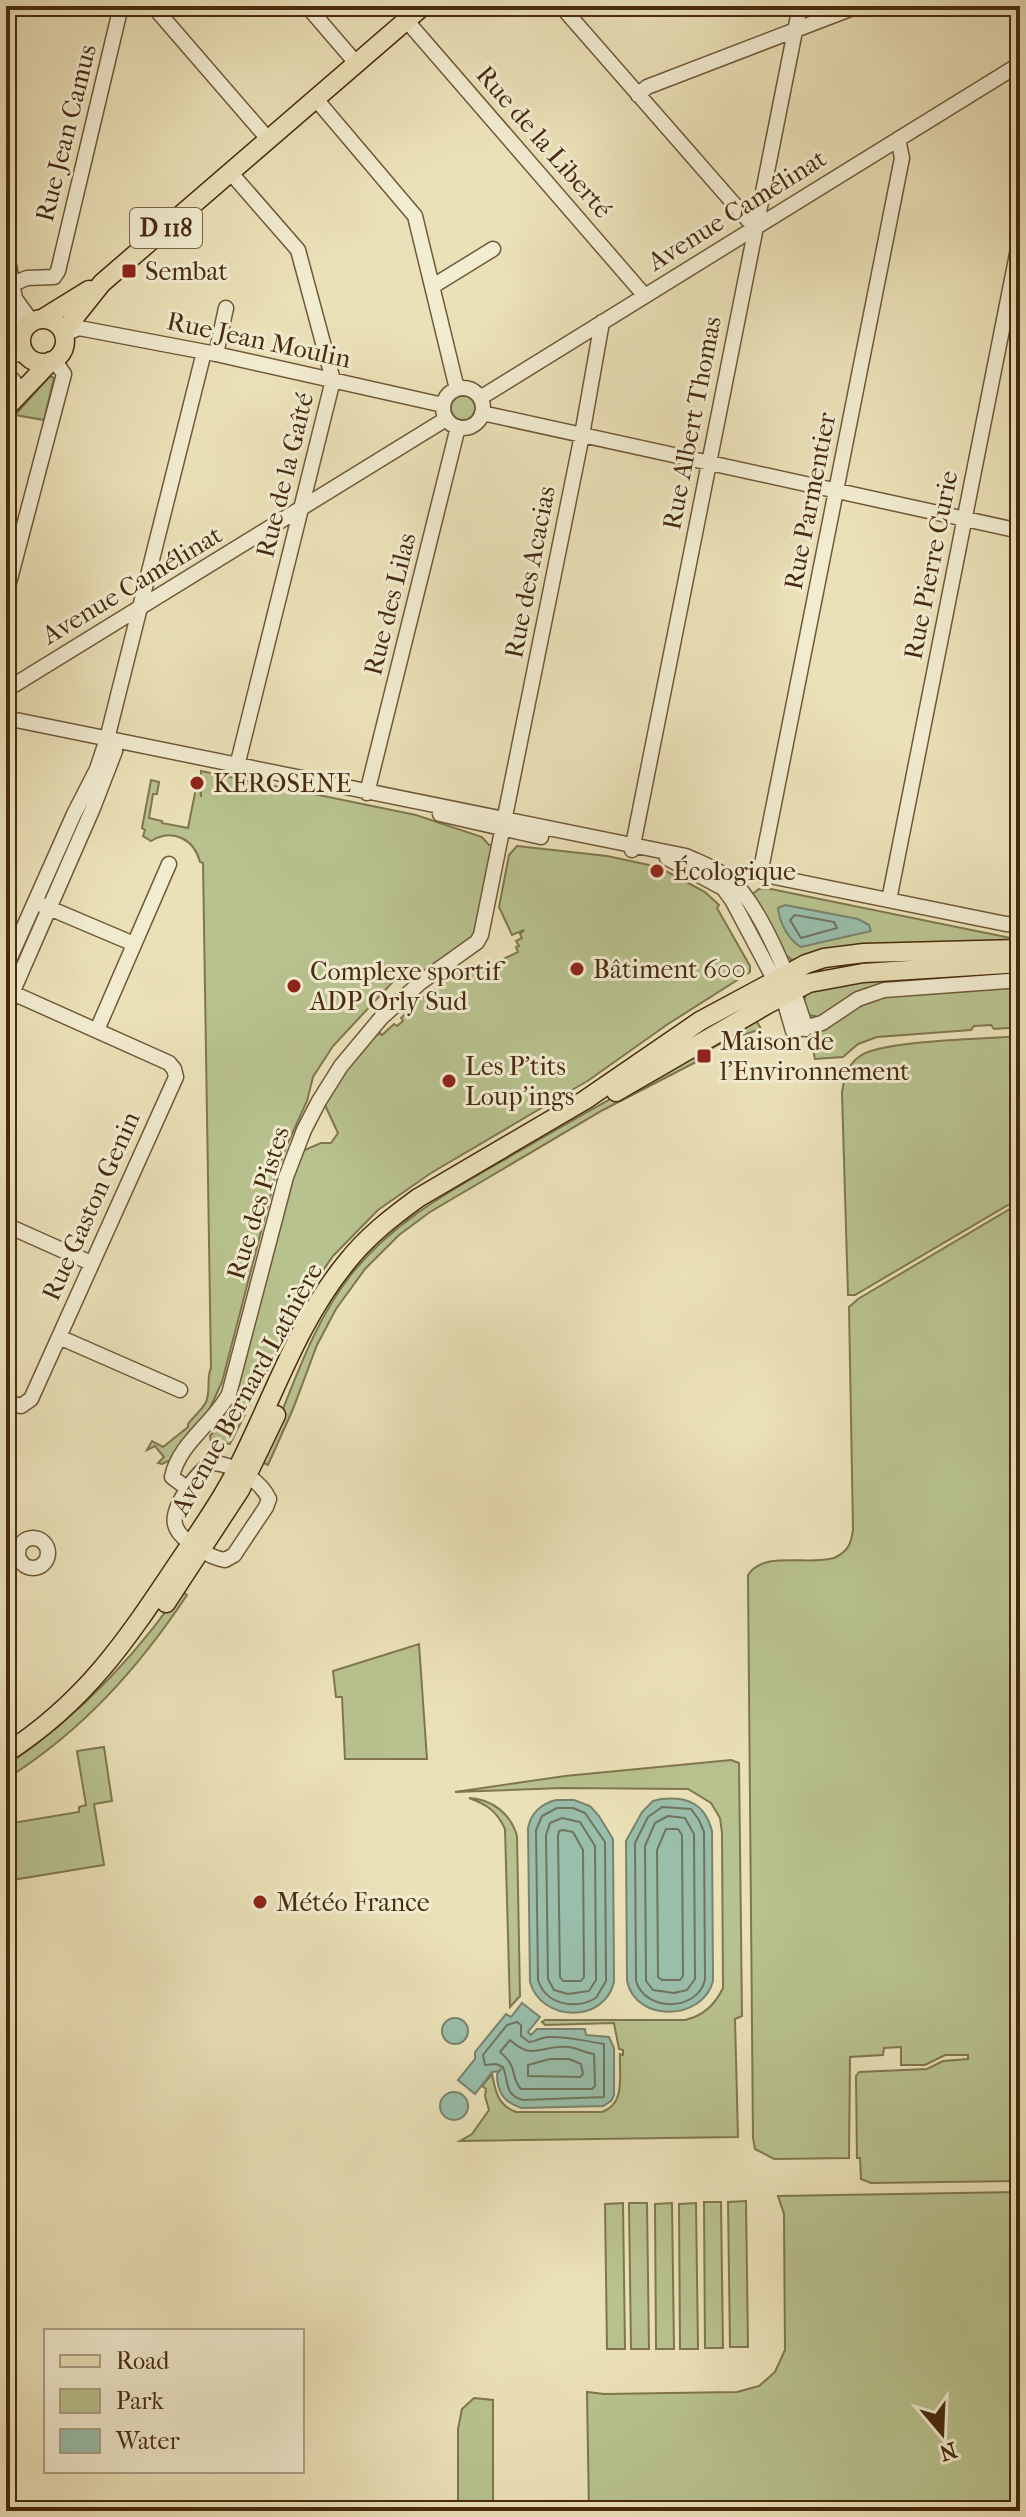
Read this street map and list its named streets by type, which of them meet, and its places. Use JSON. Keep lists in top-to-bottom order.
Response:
{
  "streets": {
    "main road": ["D 118", "Avenue Bernard Lathière"],
    "street": [
      "Rue Jean Camus",
      "Rue de la Liberté",
      "Avenue Camélinat",
      "Rue Jean Moulin",
      "Rue Albert Thomas",
      "Rue de la Gaîté",
      "Rue Parmentier",
      "Rue Pierre Curie",
      "Rue des Acacias",
      "Rue des Lilas",
      "Rue des Pistes",
      "Rue Gaston Genin"
    ]
  },
  "crossings": [
    ["Rue de la Liberté", "Avenue Camélinat"],
    ["Rue de la Liberté", "D 118"],
    ["Avenue Camélinat", "Rue Jean Moulin"],
    ["Avenue Camélinat", "Rue Albert Thomas"],
    ["Avenue Camélinat", "Rue de la Gaîté"],
    ["Avenue Camélinat", "Rue Parmentier"],
    ["Avenue Camélinat", "Rue des Acacias"],
    ["Avenue Camélinat", "Rue des Lilas"],
    ["D 118", "Rue Jean Moulin"],
    ["D 118", "Rue de la Gaîté"],
    ["Rue Jean Moulin", "Rue de la Gaîté"],
    ["Rue Jean Moulin", "Rue des Lilas"],
    ["Rue des Acacias", "Rue des Pistes"]
  ],
  "places": {
    "transit": ["Sembat", "Maison de l'Environnement"],
    "other": [
      "KEROSENE",
      "Écologique",
      "Bâtiment 600",
      "Complexe sportif ADP Orly Sud",
      "Les P'tits Loup'ings",
      "Météo France"
    ]
  },
  "legend": ["Road", "Park", "Water"],
  "north": "bottom"
}
